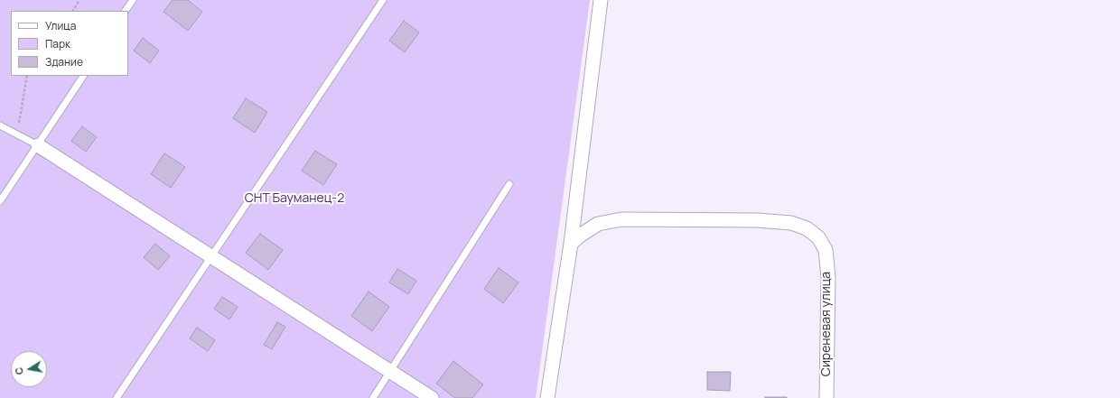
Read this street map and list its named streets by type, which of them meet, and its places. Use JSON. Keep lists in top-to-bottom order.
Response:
{
  "streets": {
    "street": ["Сиреневая улица"]
  },
  "parks": ["СНТ Бауманец-2"],
  "legend": ["Улица", "Парк", "Здание"],
  "north": "left"
}
